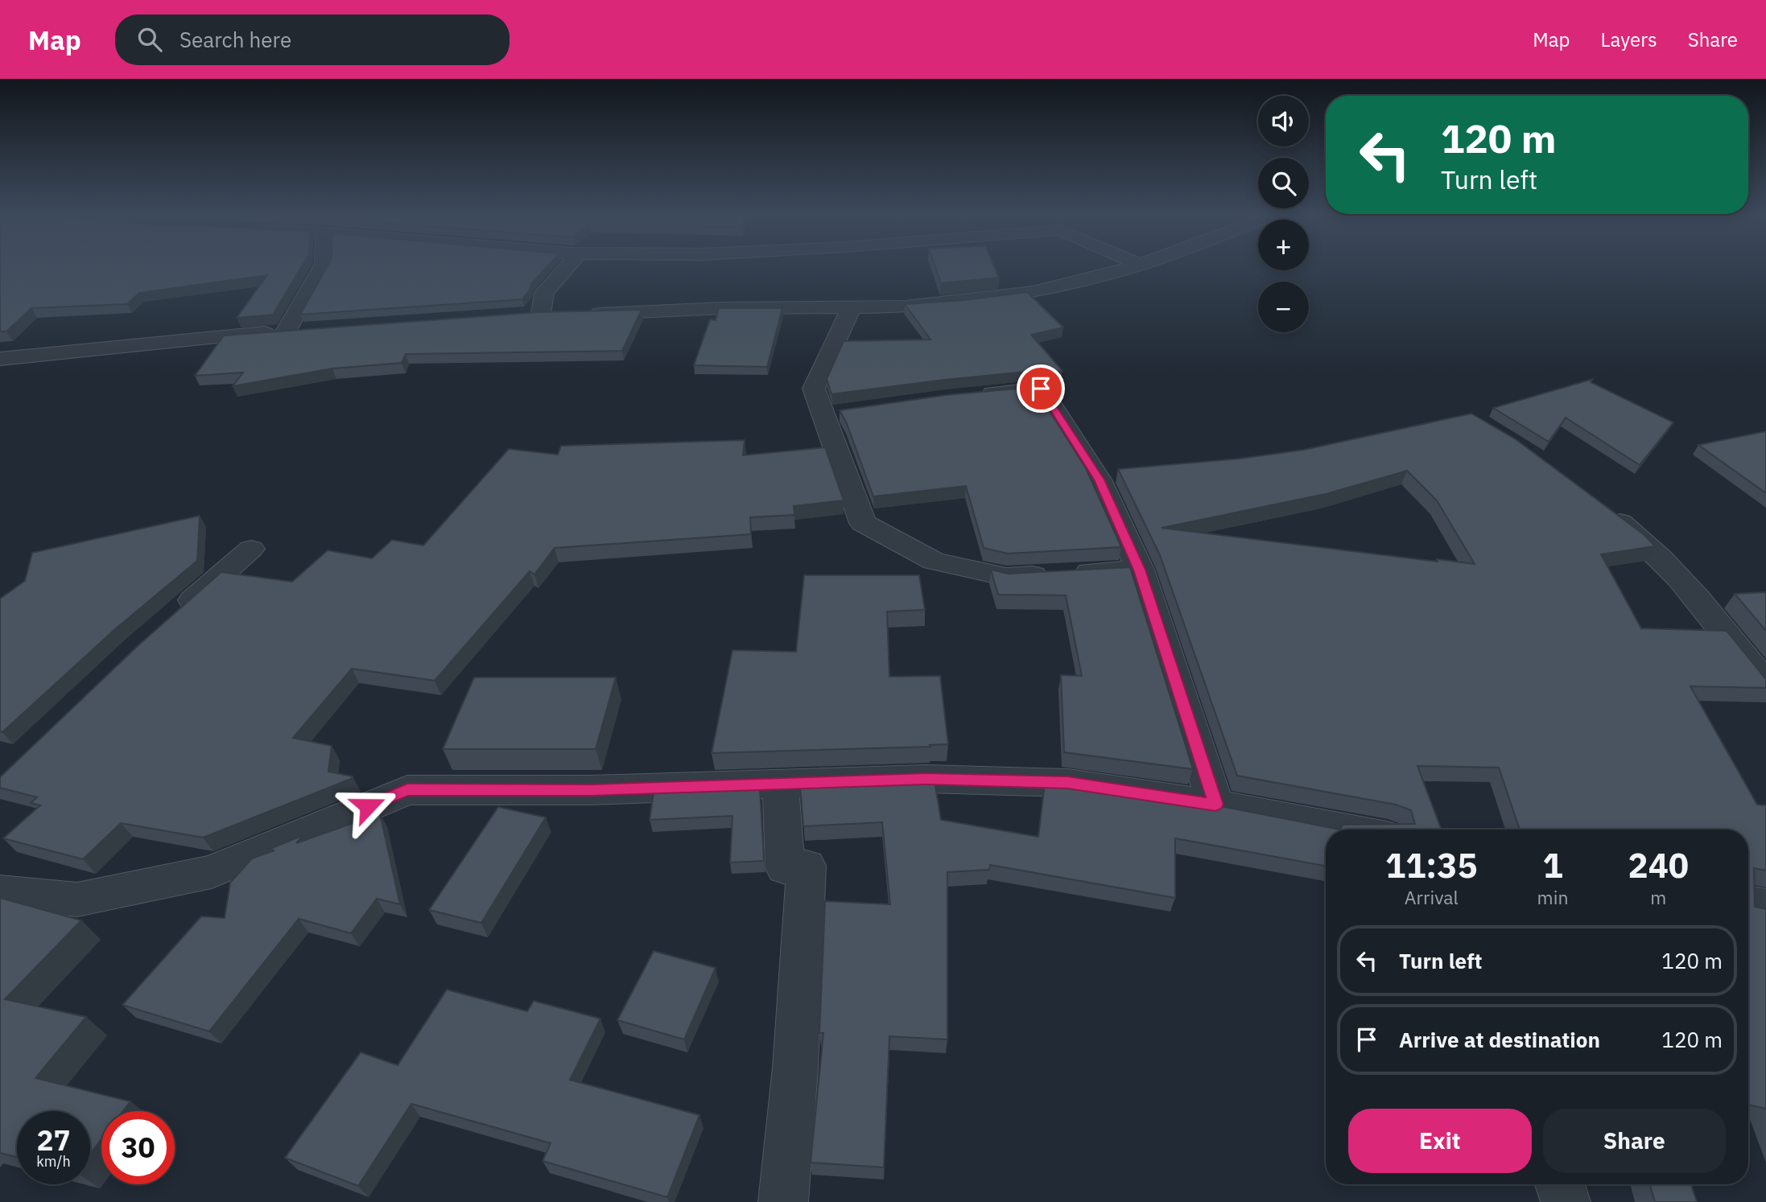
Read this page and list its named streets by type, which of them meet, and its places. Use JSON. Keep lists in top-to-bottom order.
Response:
{
  "page": {
    "header": "Map",
    "search": "Search here",
    "nav": ["Map", "Layers", "Share"],
    "map_buttons": ["+", "−"],
    "turn": ["120 m", "Turn left"],
    "eta": [
      "11:35",
      "Arrival",
      "1",
      "min",
      "240",
      "m"
    ],
    "list": [
      {
        "name": "Turn left",
        "value": "120 m"
      },
      {
        "name": "Arrive at destination",
        "value": "120 m"
      }
    ],
    "buttons": ["Exit", "Share"],
    "speed": "27 km/h",
    "limit": "30"
  }
}
